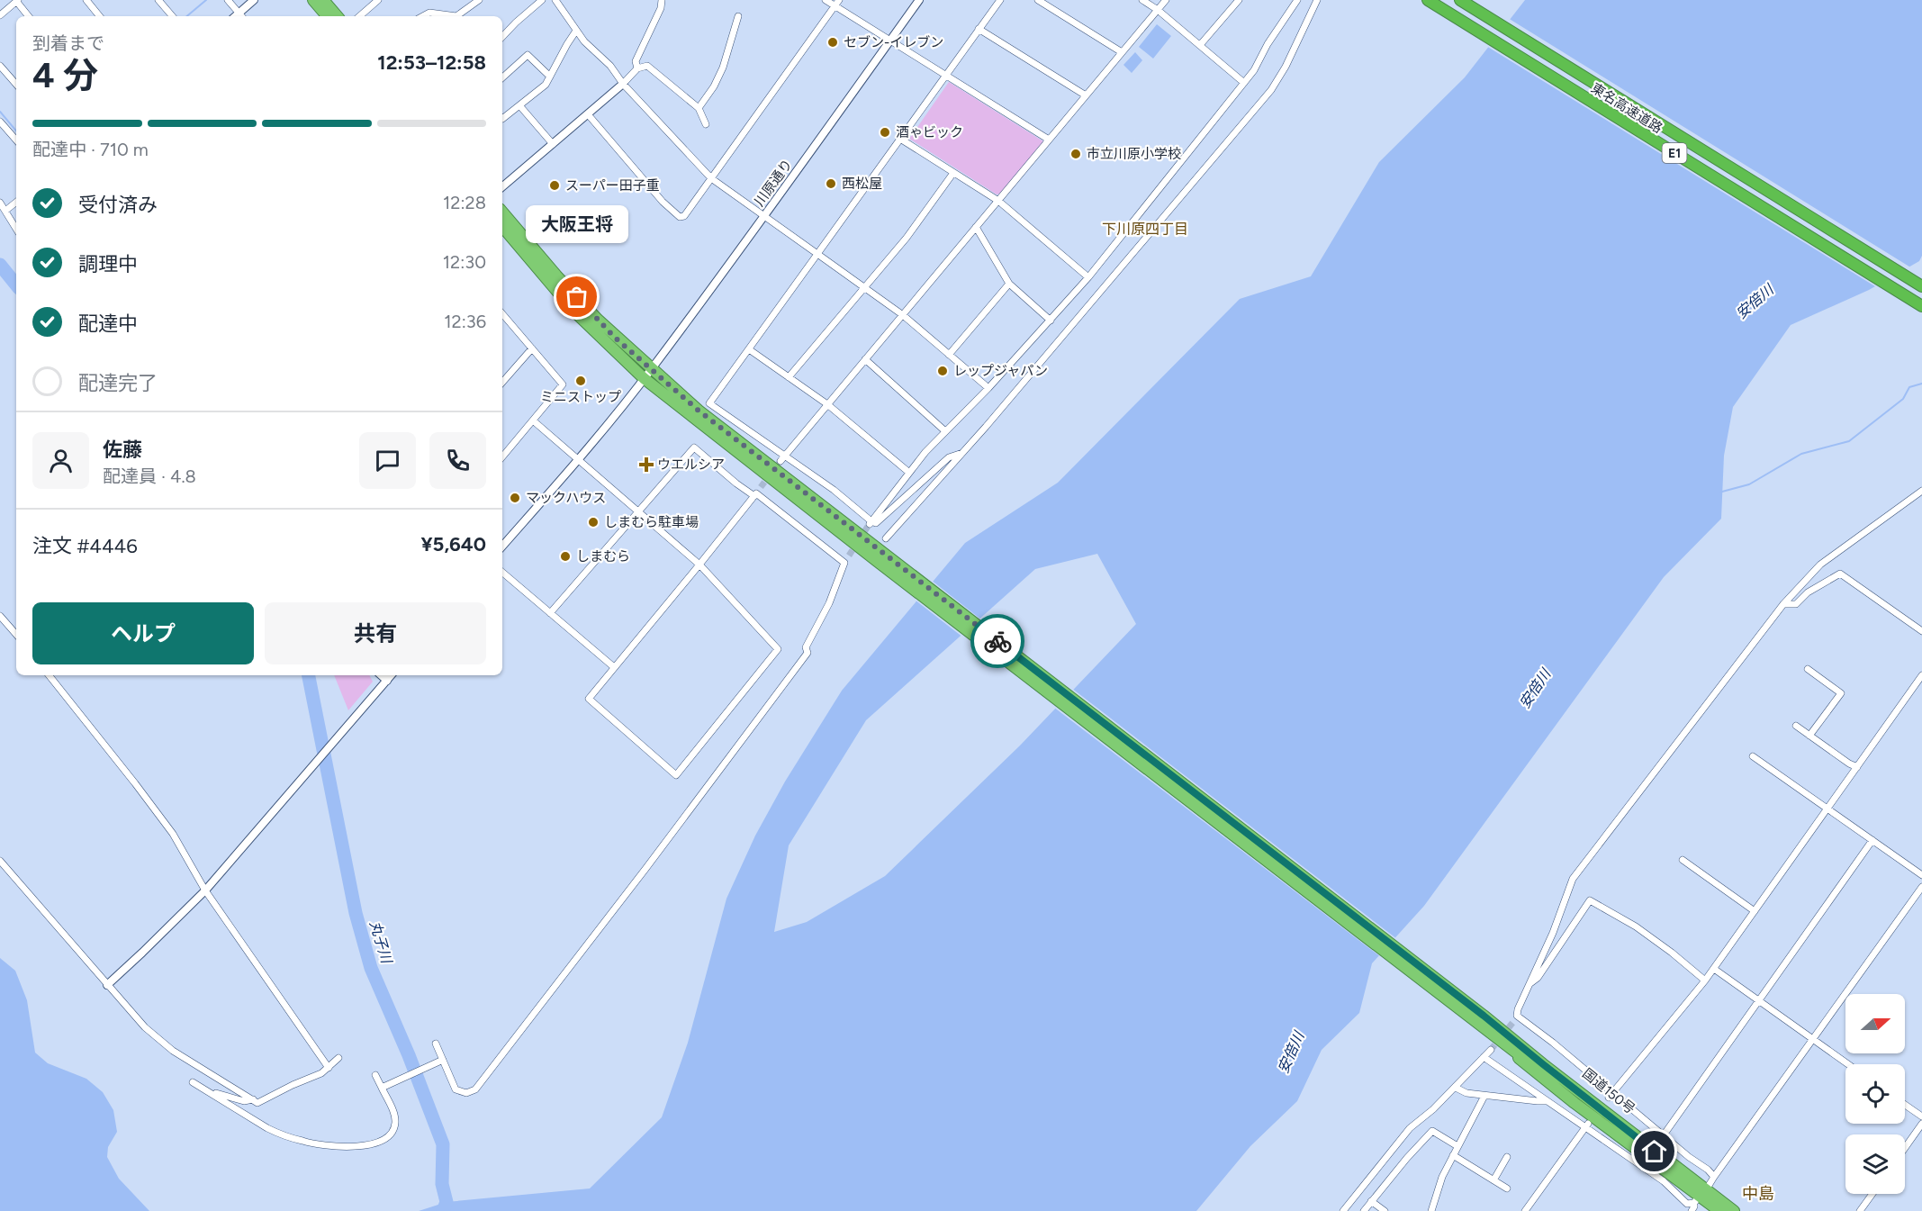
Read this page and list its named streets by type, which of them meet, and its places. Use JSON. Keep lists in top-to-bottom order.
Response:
{
  "streets": {
    "highway": ["東名高速道路", "E1", "国道150号"],
    "street": ["川原通り"]
  },
  "crossings": [
    ["川原通り", "国道150号"]
  ],
  "districts": ["下川原四丁目", "中島"],
  "water": ["安倍川", "丸子川"],
  "places": {
    "other": [
      "セブン-イレブン",
      "酒ゃビック",
      "市立川原小学校",
      "西松屋",
      "スーパー田子重",
      "大阪王将",
      "レップジャパン",
      "ミニストップ",
      "マックハウス",
      "しまむら駐車場",
      "しまむら"
    ],
    "health": ["ウエルシア"]
  },
  "north": "right",
  "page": {
    "heading": ["4 分", "到着まで", "12:53–12:58"],
    "panel": [
      "佐藤",
      "配達員 · 4.8",
      "注文 #4446",
      "¥5,640"
    ],
    "bar": "配達中 · 710 m",
    "list": [
      ["受付済み", "12:28"],
      ["調理中", "12:30"],
      ["配達中", "12:36"],
      "配達完了"
    ],
    "bubble": "大阪王将",
    "buttons": ["ヘルプ", "共有"]
  }
}
